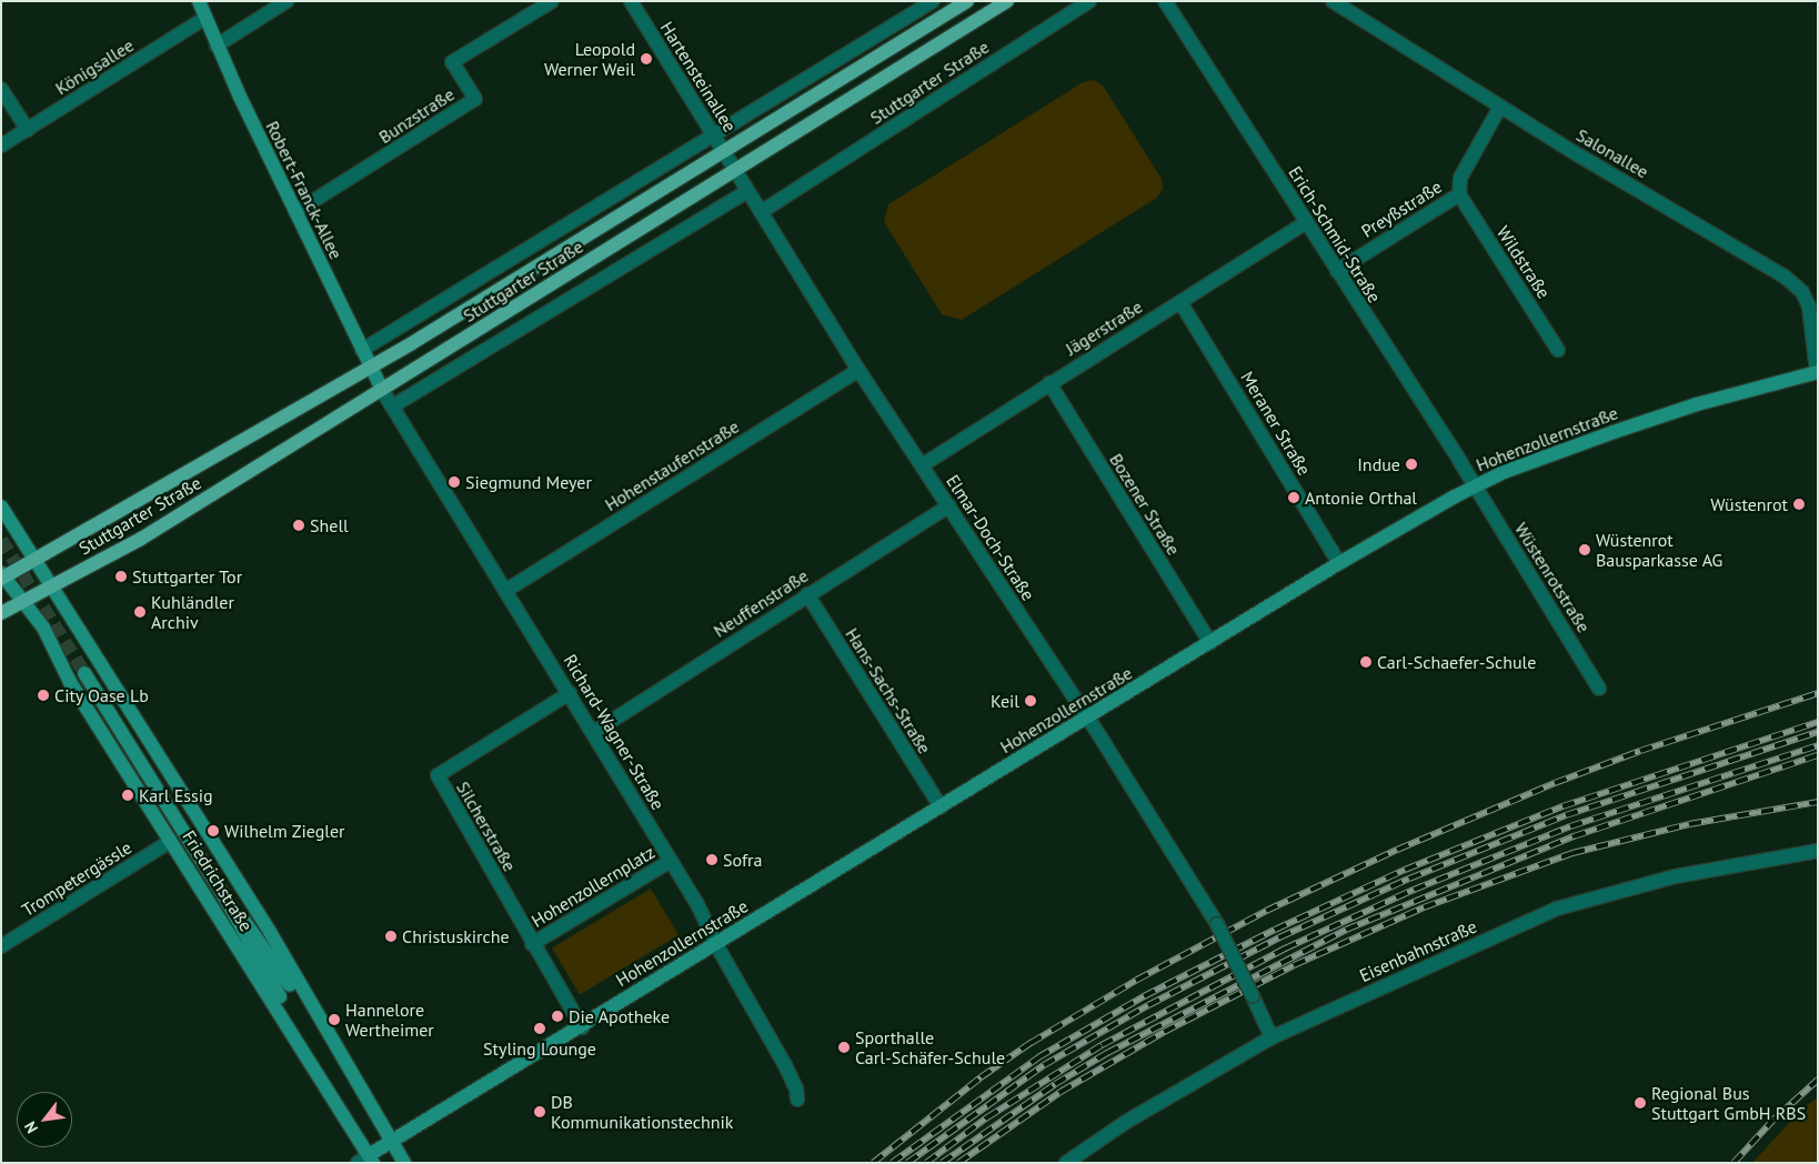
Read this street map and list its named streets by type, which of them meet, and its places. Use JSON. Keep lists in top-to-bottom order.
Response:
{
  "streets": {
    "main road": [
      "Stuttgarter Straße",
      "Robert-Franck-Allee",
      "Hohenzollernstraße",
      "Friedrichstraße"
    ],
    "street": [
      "Königsallee",
      "Hartensteinallee",
      "Bunzstraße",
      "Salonallee",
      "Preyßstraße",
      "Erich-Schmid-Straße",
      "Wildstraße",
      "Jägerstraße",
      "Meraner Straße",
      "Hohenstaufenstraße",
      "Bozener Straße",
      "Elmar-Doch-Straße",
      "Wüstenrotstraße",
      "Neuffenstraße",
      "Hans-Sachs-Straße",
      "Richard-Wagner-Straße",
      "Silcherstraße",
      "Trompetergässle",
      "Hohenzollernplatz",
      "Eisenbahnstraße"
    ]
  },
  "crossings": [
    ["Königsallee", "Robert-Franck-Allee"],
    ["Hartensteinallee", "Stuttgarter Straße"],
    ["Hartensteinallee", "Elmar-Doch-Straße"],
    ["Stuttgarter Straße", "Robert-Franck-Allee"],
    ["Stuttgarter Straße", "Elmar-Doch-Straße"],
    ["Stuttgarter Straße", "Richard-Wagner-Straße"],
    ["Stuttgarter Straße", "Friedrichstraße"],
    ["Bunzstraße", "Robert-Franck-Allee"],
    ["Salonallee", "Preyßstraße"],
    ["Salonallee", "Hohenzollernstraße"],
    ["Robert-Franck-Allee", "Richard-Wagner-Straße"],
    ["Preyßstraße", "Erich-Schmid-Straße"],
    ["Preyßstraße", "Wildstraße"],
    ["Erich-Schmid-Straße", "Jägerstraße"],
    ["Erich-Schmid-Straße", "Hohenzollernstraße"],
    ["Erich-Schmid-Straße", "Wüstenrotstraße"],
    ["Jägerstraße", "Meraner Straße"],
    ["Jägerstraße", "Bozener Straße"],
    ["Jägerstraße", "Elmar-Doch-Straße"],
    ["Meraner Straße", "Hohenzollernstraße"],
    ["Hohenzollernstraße", "Bozener Straße"],
    ["Hohenzollernstraße", "Elmar-Doch-Straße"],
    ["Hohenzollernstraße", "Wüstenrotstraße"],
    ["Hohenzollernstraße", "Hans-Sachs-Straße"],
    ["Hohenzollernstraße", "Richard-Wagner-Straße"],
    ["Hohenzollernstraße", "Friedrichstraße"],
    ["Hohenzollernstraße", "Hohenzollernplatz"],
    ["Hohenstaufenstraße", "Elmar-Doch-Straße"],
    ["Hohenstaufenstraße", "Richard-Wagner-Straße"],
    ["Elmar-Doch-Straße", "Neuffenstraße"],
    ["Elmar-Doch-Straße", "Eisenbahnstraße"],
    ["Neuffenstraße", "Hans-Sachs-Straße"],
    ["Neuffenstraße", "Richard-Wagner-Straße"],
    ["Richard-Wagner-Straße", "Silcherstraße"],
    ["Richard-Wagner-Straße", "Hohenzollernplatz"],
    ["Silcherstraße", "Hohenzollernplatz"],
    ["Trompetergässle", "Friedrichstraße"]
  ],
  "places": [
    "Leopold Werner Weil",
    "Indue",
    "Siegmund Meyer",
    "Antonie Orthal",
    "Wüstenrot",
    "Shell",
    "Wüstenrot Bausparkasse AG",
    "Stuttgarter Tor",
    "Kuhländler Archiv",
    "Carl-Schaefer-Schule",
    "City Oase Lb",
    "Keil",
    "Karl Essig",
    "Wilhelm Ziegler",
    "Sofra",
    "Christuskirche",
    "Die Apotheke",
    "Hannelore Wertheimer",
    "Styling Lounge",
    "Sporthalle Carl-Schäfer-Schule",
    "Regional Bus Stuttgart GmbH RBS",
    "DB Kommunikationstechnik"
  ],
  "north": "bottom left"
}
